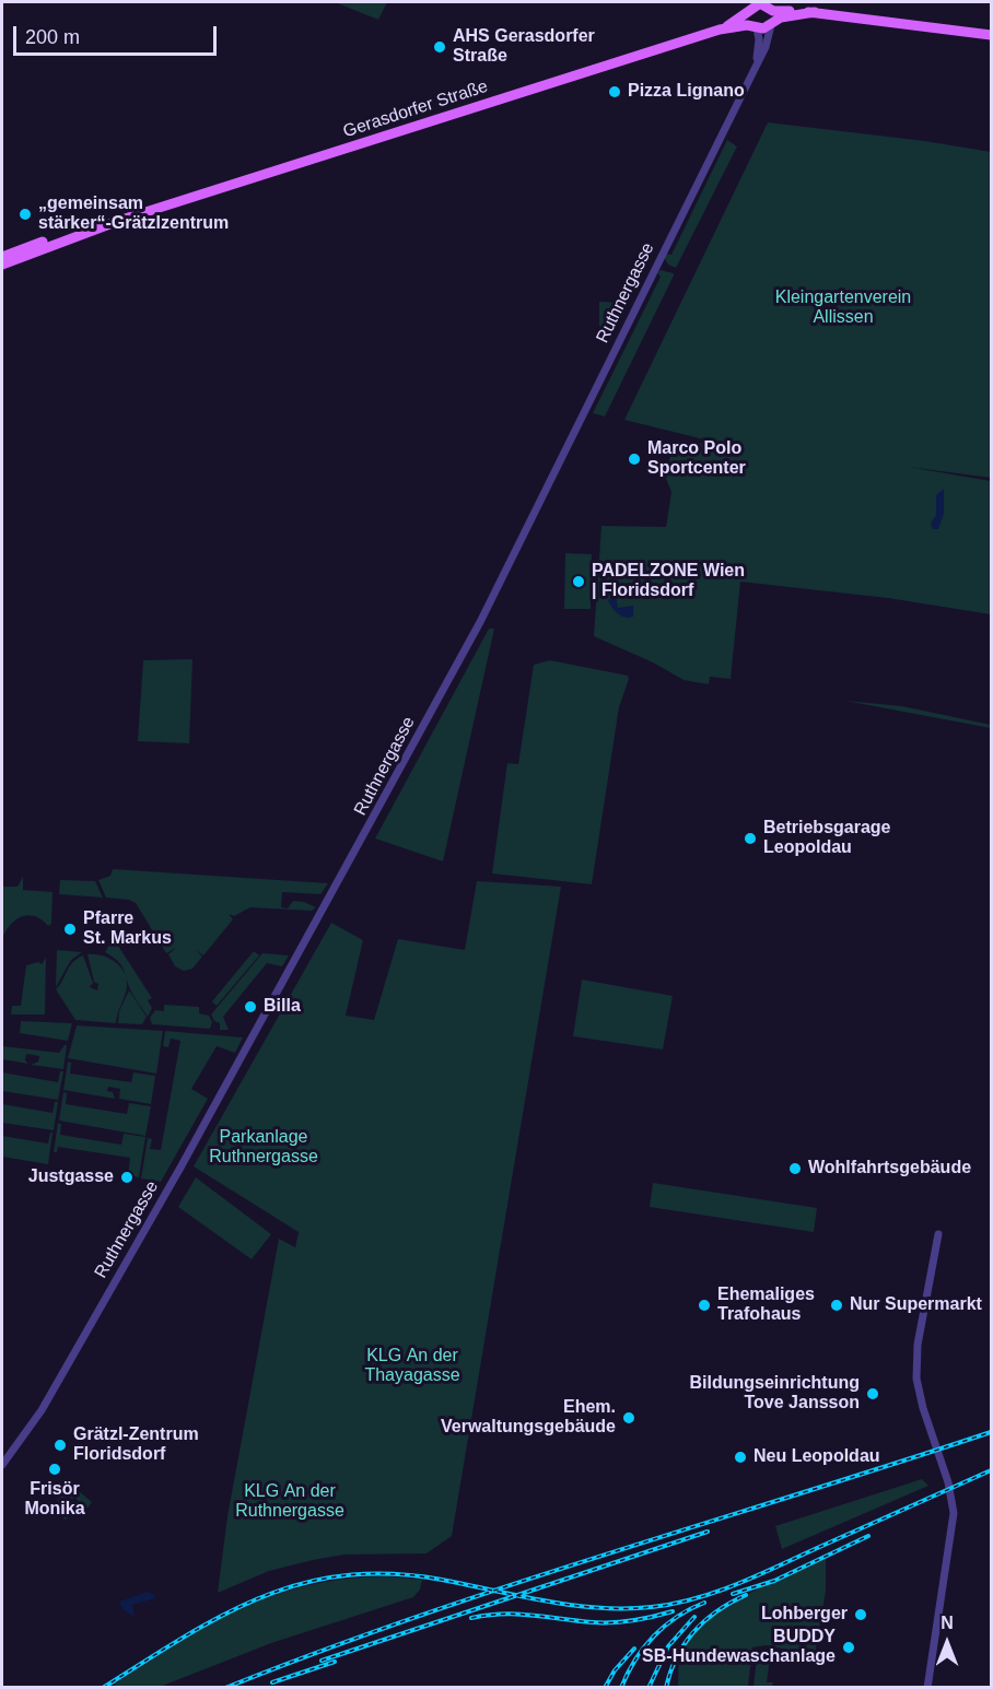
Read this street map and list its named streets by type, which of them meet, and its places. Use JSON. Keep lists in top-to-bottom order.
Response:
{
  "streets": {
    "main road": ["Gerasdorfer Straße"],
    "street": ["Ruthnergasse"]
  },
  "crossings": [
    ["Gerasdorfer Straße", "Ruthnergasse"]
  ],
  "parks": [
    "Kleingartenverein Allissen",
    "Parkanlage Ruthnergasse",
    "KLG An der Thayagasse",
    "KLG An der Ruthnergasse"
  ],
  "places": [
    "AHS Gerasdorfer Straße",
    "Pizza Lignano",
    "„gemeinsam stärker“-Grätzlzentrum",
    "Marco Polo Sportcenter",
    "PADELZONE Wien | Floridsdorf",
    "Betriebsgarage Leopoldau",
    "Pfarre St. Markus",
    "Billa",
    "Wohlfahrtsgebäude",
    "Justgasse",
    "Ehemaliges Trafohaus",
    "Nur Supermarkt",
    "Bildungseinrichtung Tove Jansson",
    "Ehem. Verwaltungsgebäude",
    "Grätzl-Zentrum Floridsdorf",
    "Neu Leopoldau",
    "Frisör Monika",
    "Lohberger",
    "BUDDY SB-Hundewaschanlage"
  ],
  "scale_bar": "200 m",
  "north": "top"
}
